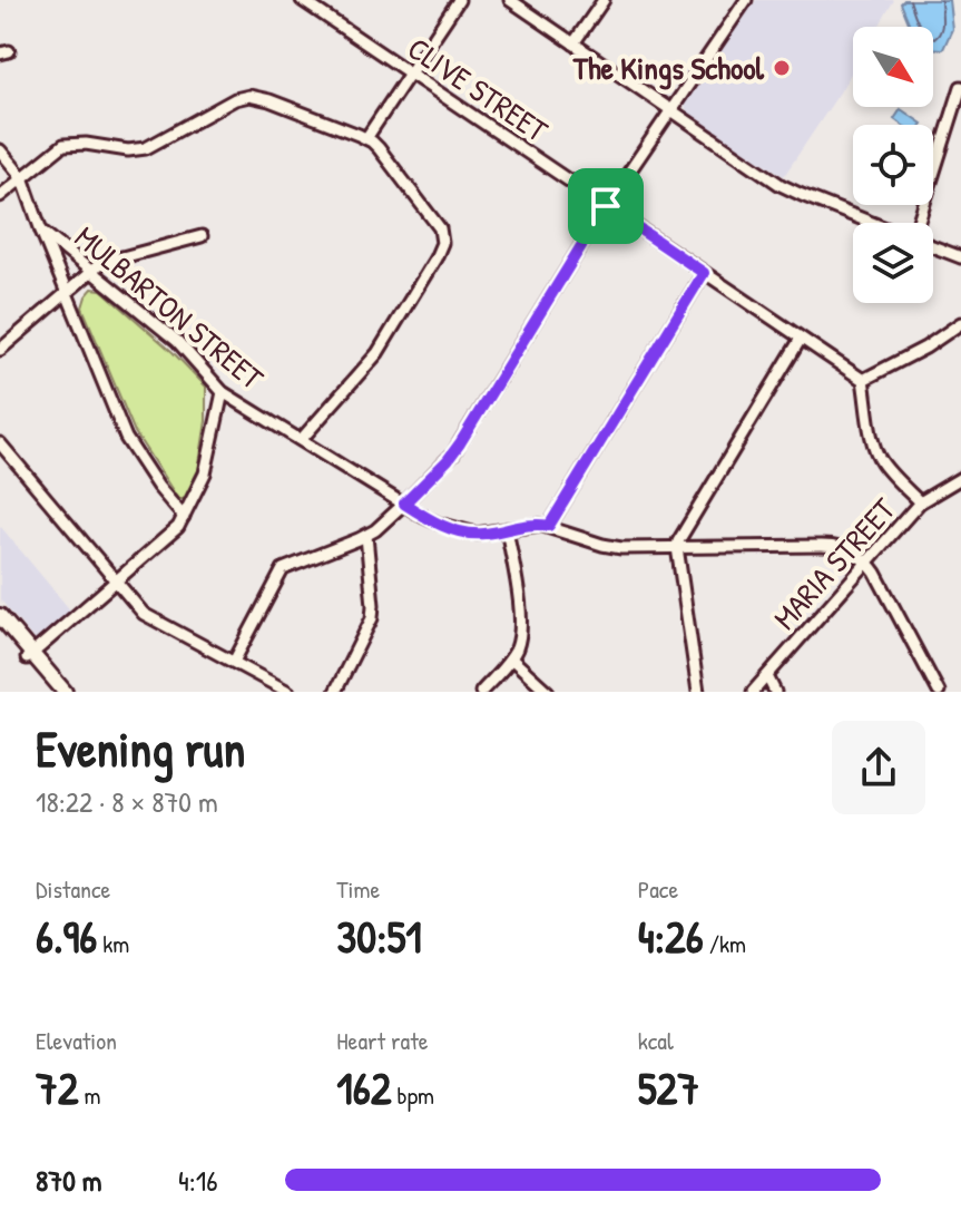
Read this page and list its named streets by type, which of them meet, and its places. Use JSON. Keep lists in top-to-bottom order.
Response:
{
  "streets": {
    "street": ["CLIVE STREET", "MULBARTON STREET", "MARIA STREET"]
  },
  "crossings": [
    ["MULBARTON STREET", "MARIA STREET"]
  ],
  "places": ["The Kings School"],
  "north": "bottom right",
  "page": {
    "heading": ["Evening run", "18:22 · 8 × 870 m"],
    "stats": [
      ["Distance", "6.96 km"],
      ["Time", "30:51"],
      ["Pace", "4:26 /km"],
      ["Elevation", "72 m"],
      ["Heart rate", "162 bpm"],
      ["kcal", "527"]
    ],
    "list": [
      {
        "name": "870 m",
        "note": "4:16"
      }
    ]
  }
}
